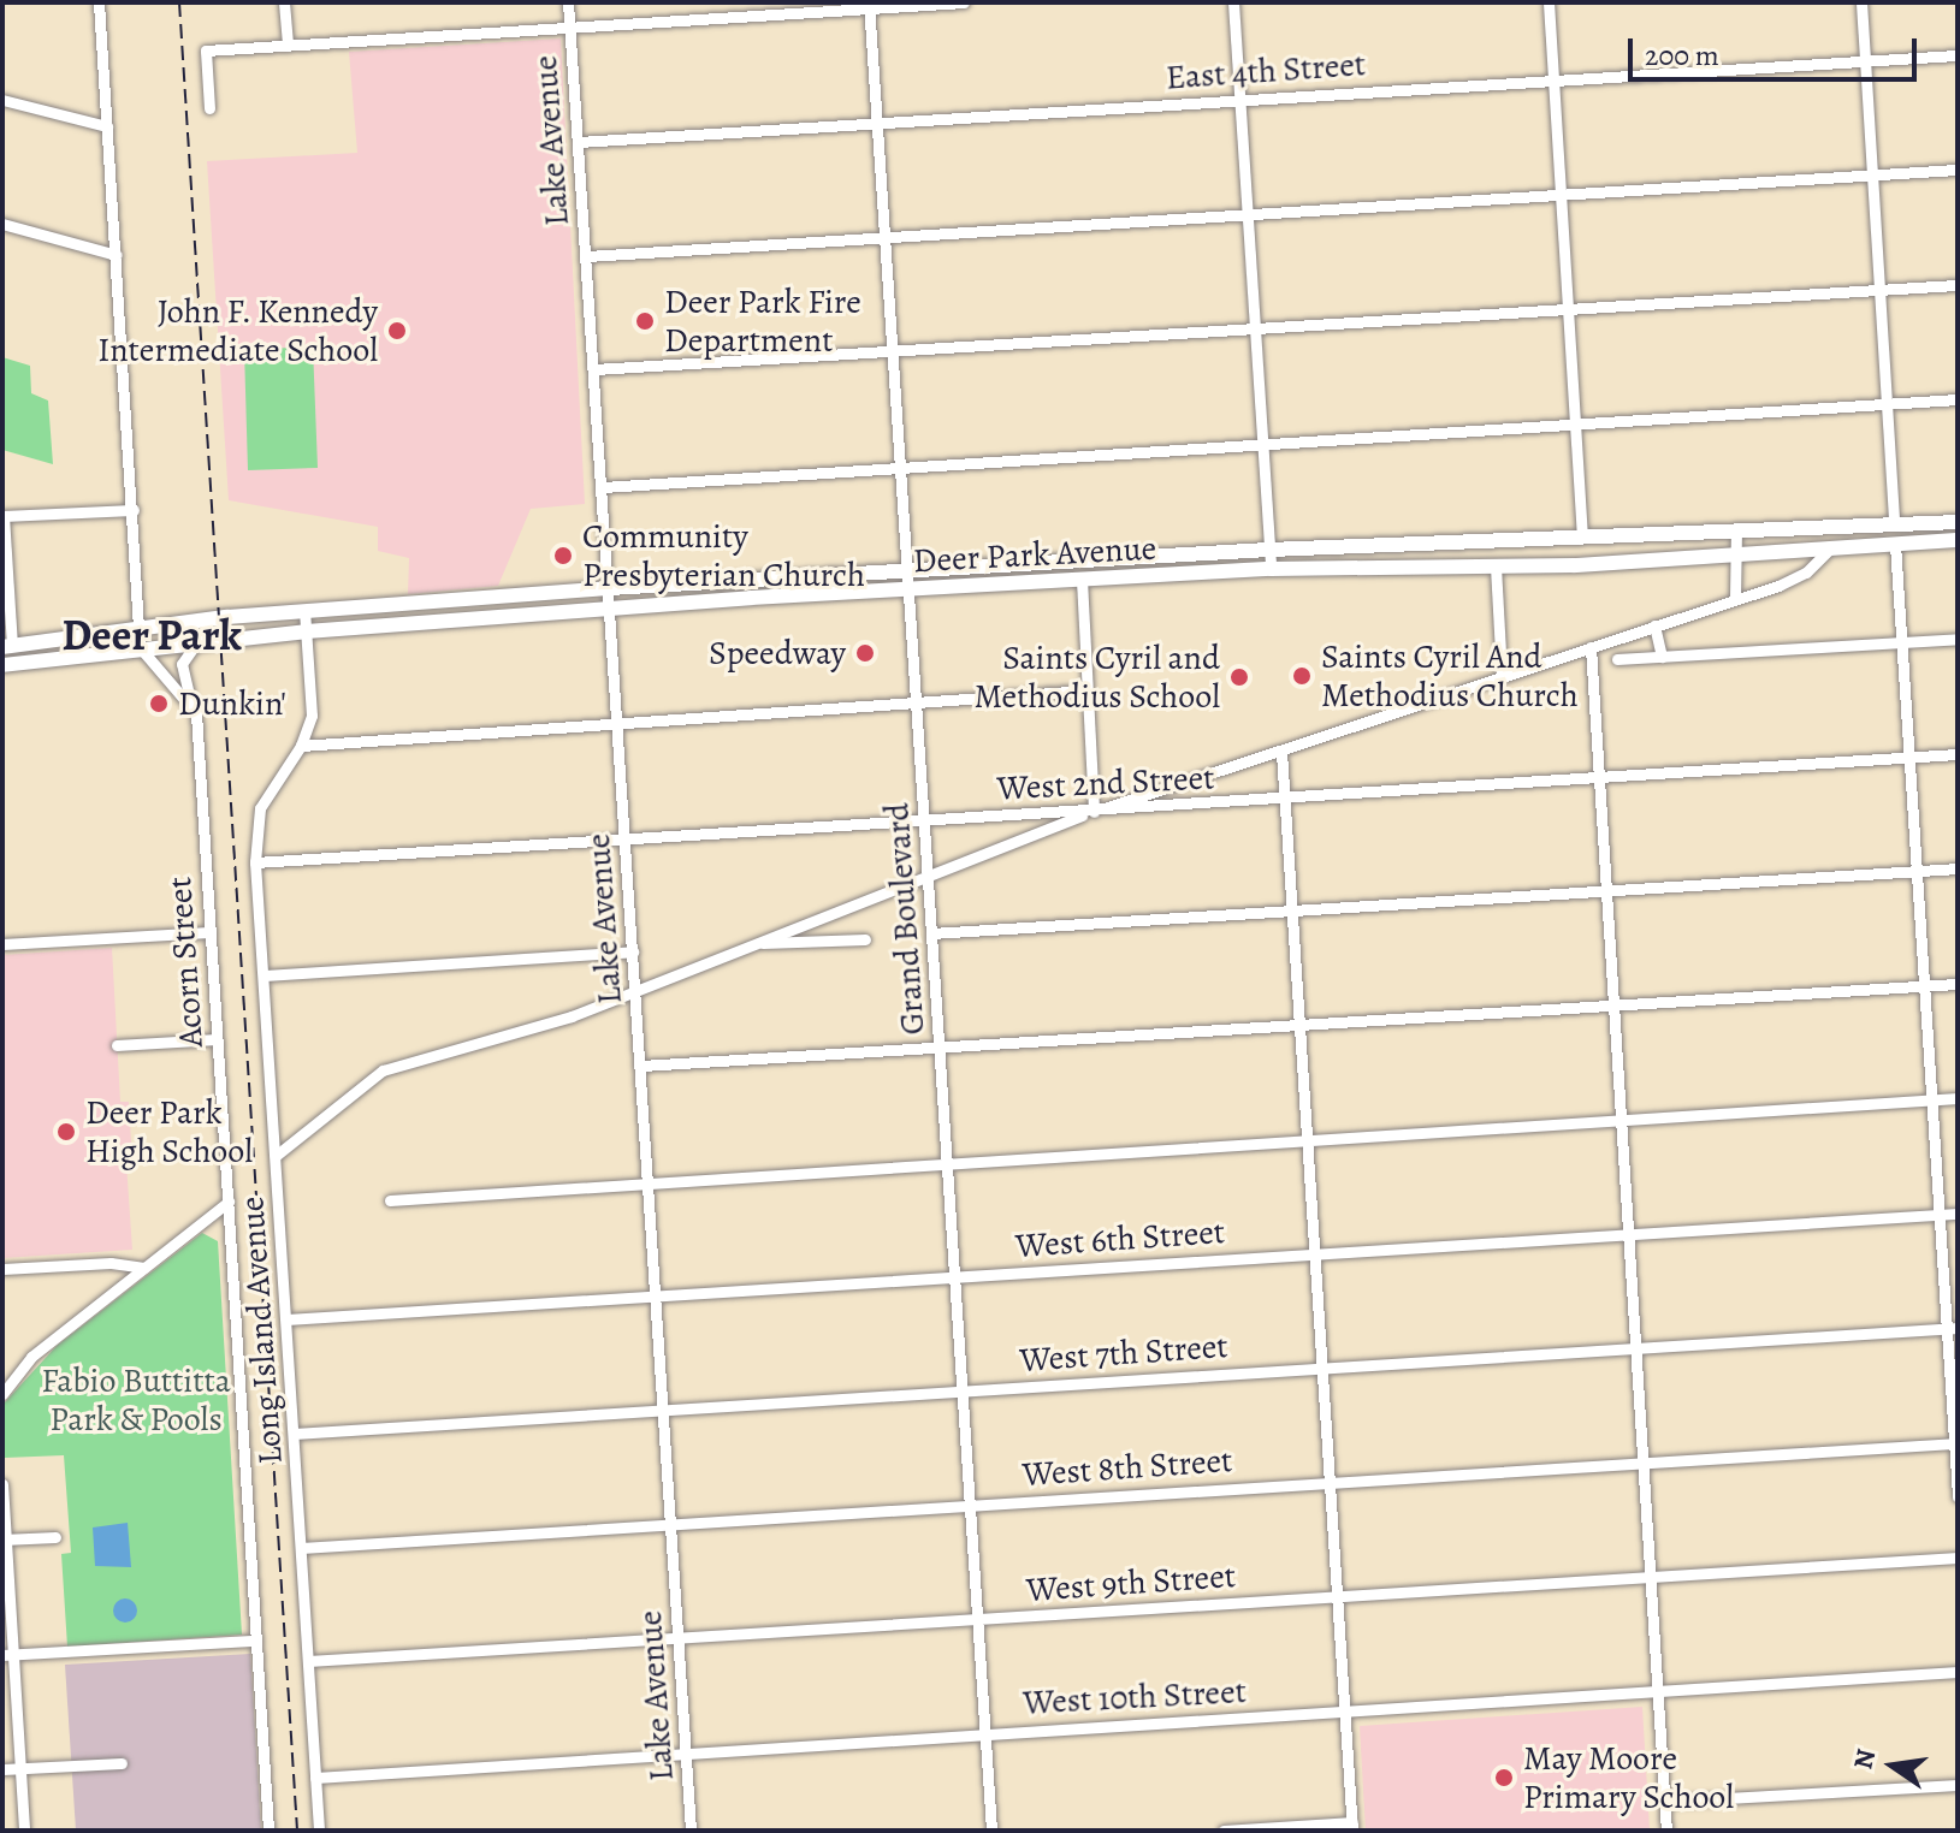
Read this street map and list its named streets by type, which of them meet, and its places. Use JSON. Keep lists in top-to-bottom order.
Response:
{
  "streets": {
    "main road": ["Deer Park Avenue"],
    "street": [
      "East 4th Street",
      "Lake Avenue",
      "West 2nd Street",
      "Grand Boulevard",
      "Acorn Street",
      "West 6th Street",
      "Long Island Avenue",
      "West 7th Street",
      "West 8th Street",
      "West 9th Street",
      "West 10th Street"
    ]
  },
  "crossings": [
    ["East 4th Street", "Lake Avenue"],
    ["East 4th Street", "Grand Boulevard"],
    ["Lake Avenue", "Deer Park Avenue"],
    ["Lake Avenue", "West 2nd Street"],
    ["Lake Avenue", "West 6th Street"],
    ["Lake Avenue", "West 7th Street"],
    ["Lake Avenue", "West 8th Street"],
    ["Lake Avenue", "West 9th Street"],
    ["Lake Avenue", "West 10th Street"],
    ["Deer Park Avenue", "Grand Boulevard"],
    ["Deer Park Avenue", "Acorn Street"],
    ["Deer Park Avenue", "Long Island Avenue"],
    ["West 2nd Street", "Grand Boulevard"],
    ["West 2nd Street", "Long Island Avenue"],
    ["Grand Boulevard", "West 6th Street"],
    ["Grand Boulevard", "West 7th Street"],
    ["Grand Boulevard", "West 8th Street"],
    ["Grand Boulevard", "West 9th Street"],
    ["Grand Boulevard", "West 10th Street"],
    ["West 6th Street", "Long Island Avenue"],
    ["Long Island Avenue", "West 7th Street"],
    ["Long Island Avenue", "West 8th Street"],
    ["Long Island Avenue", "West 9th Street"],
    ["Long Island Avenue", "West 10th Street"]
  ],
  "districts": ["Deer Park"],
  "parks": ["Fabio Buttitta Park & Pools"],
  "places": [
    "Deer Park Fire Department",
    "John F. Kennedy Intermediate School",
    "Community Presbyterian Church",
    "Speedway",
    "Saints Cyril And Methodius Church",
    "Saints Cyril and Methodius School",
    "Dunkin'",
    "Deer Park High School",
    "May Moore Primary School"
  ],
  "scale_bar": "200 m",
  "north": "left"
}
